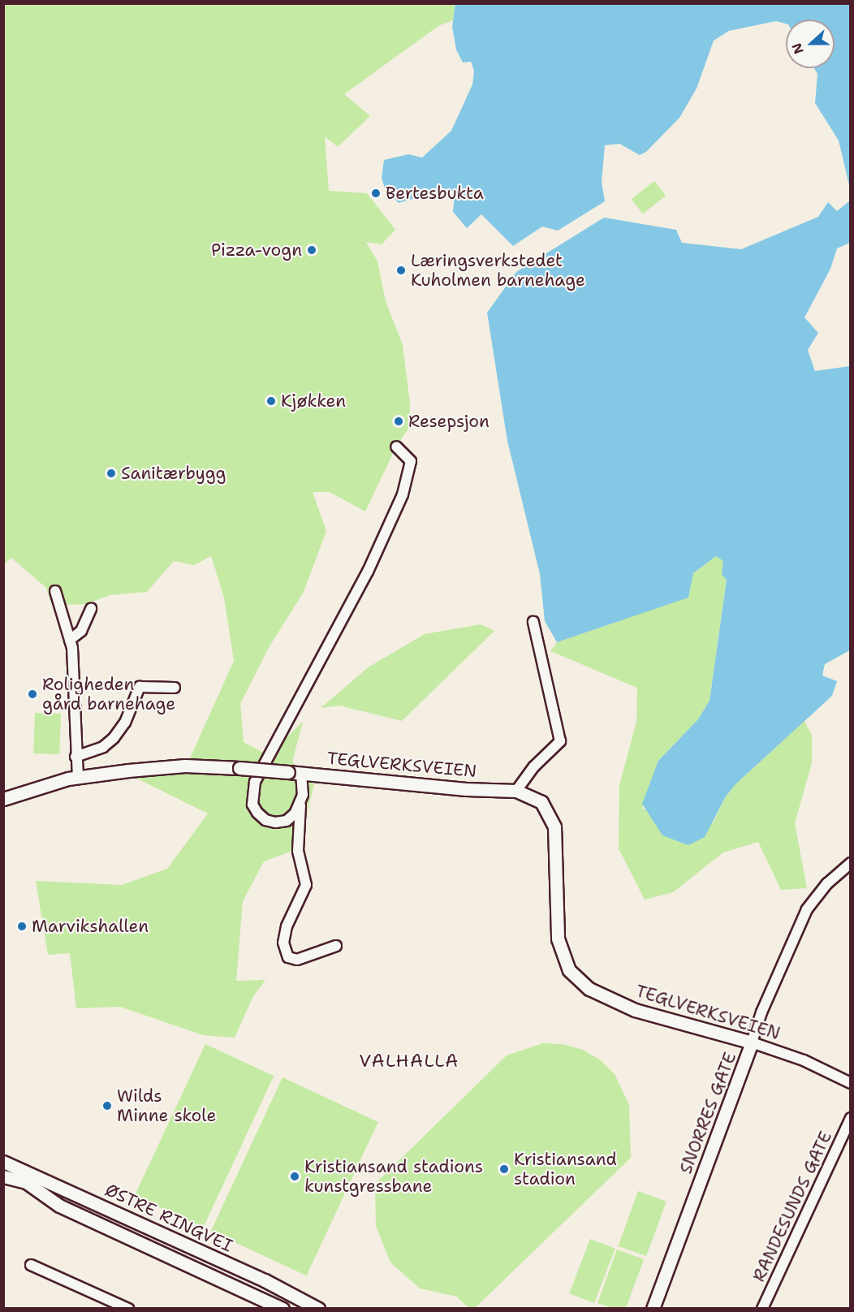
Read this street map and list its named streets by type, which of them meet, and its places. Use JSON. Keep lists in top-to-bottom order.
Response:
{
  "streets": {
    "street": [
      "TEGLVERKSVEIEN",
      "SNORRES GATE",
      "RANDESUNDS GATE",
      "ØSTRE RINGVEI"
    ]
  },
  "crossings": [
    ["TEGLVERKSVEIEN", "SNORRES GATE"]
  ],
  "districts": ["VALHALLA"],
  "places": [
    "Bertesbukta",
    "Pizza-vogn",
    "Læringsverkstedet Kuholmen barnehage",
    "Kjøkken",
    "Resepsjon",
    "Sanitærbygg",
    "Roligheden gård barnehage",
    "Marvikshallen",
    "Wilds Minne skole",
    "Kristiansand stadion",
    "Kristiansand stadions kunstgressbane"
  ],
  "north": "left"
}
